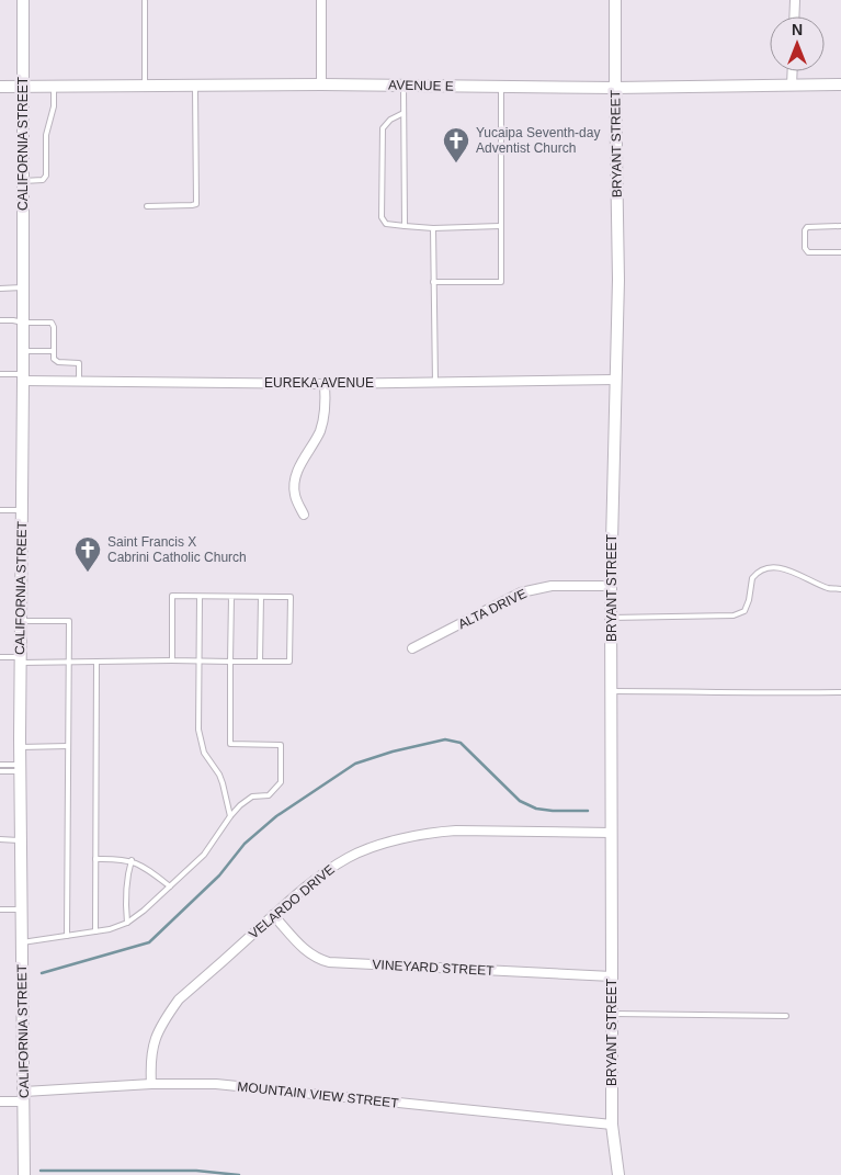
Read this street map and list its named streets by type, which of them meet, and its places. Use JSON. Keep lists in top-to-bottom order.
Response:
{
  "streets": {
    "street": [
      "AVENUE E",
      "CALIFORNIA STREET",
      "BRYANT STREET",
      "EUREKA AVENUE",
      "ALTA DRIVE",
      "VELARDO DRIVE",
      "VINEYARD STREET",
      "MOUNTAIN VIEW STREET"
    ]
  },
  "crossings": [
    ["AVENUE E", "CALIFORNIA STREET"],
    ["AVENUE E", "BRYANT STREET"],
    ["CALIFORNIA STREET", "EUREKA AVENUE"],
    ["CALIFORNIA STREET", "MOUNTAIN VIEW STREET"],
    ["BRYANT STREET", "EUREKA AVENUE"],
    ["BRYANT STREET", "ALTA DRIVE"],
    ["BRYANT STREET", "VELARDO DRIVE"],
    ["BRYANT STREET", "VINEYARD STREET"],
    ["BRYANT STREET", "MOUNTAIN VIEW STREET"],
    ["VELARDO DRIVE", "VINEYARD STREET"],
    ["VELARDO DRIVE", "MOUNTAIN VIEW STREET"]
  ],
  "places": {
    "church": ["Yucaipa Seventh-day Adventist Church", "Saint Francis X Cabrini Catholic Church"]
  },
  "north": "top"
}
